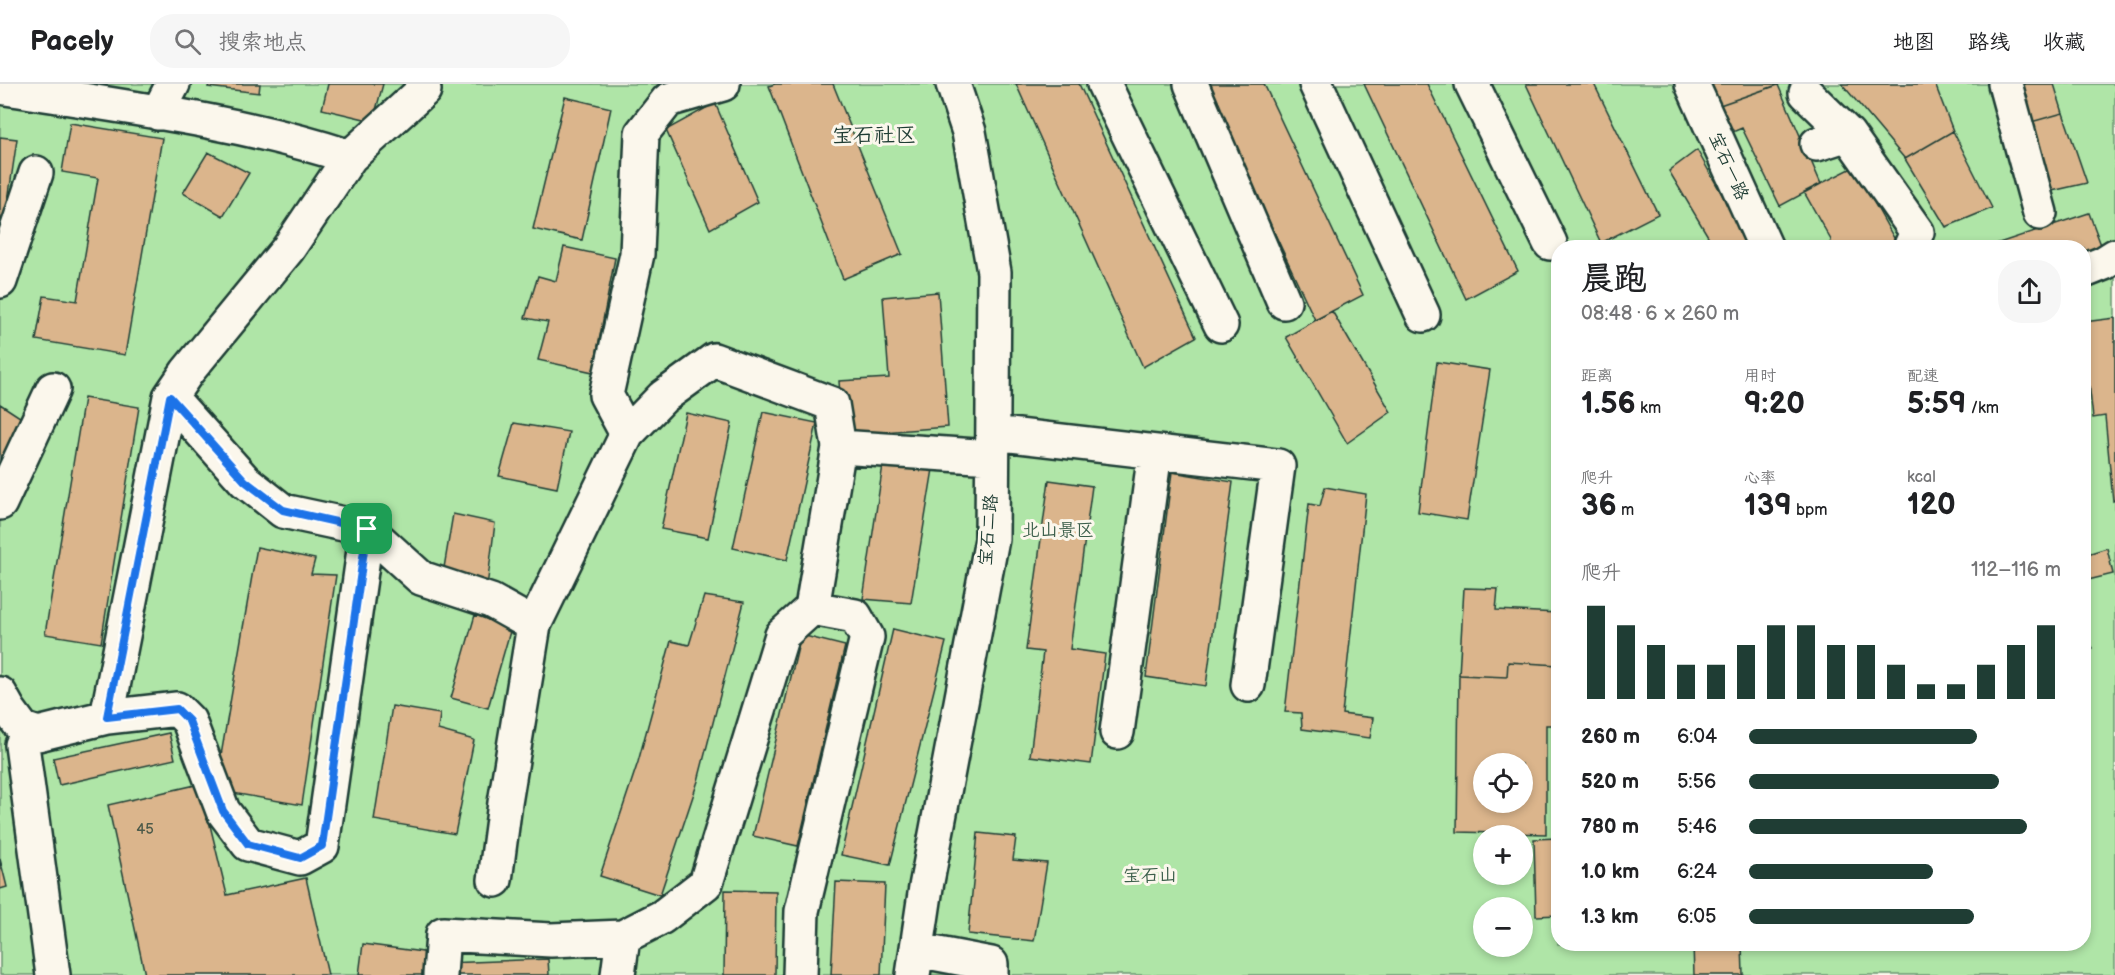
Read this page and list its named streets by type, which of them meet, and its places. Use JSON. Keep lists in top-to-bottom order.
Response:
{
  "streets": {
    "street": ["宝石一路", "宝石二路"]
  },
  "districts": ["宝石社区"],
  "parks": ["北山景区", "宝石山"],
  "house_numbers": ["45"],
  "page": {
    "header": "Pacely",
    "search": "搜索地点",
    "nav": ["地图", "路线", "收藏"],
    "heading": ["晨跑", "08:48 · 6 × 260 m"],
    "stats": [
      ["距离", "1.56 km"],
      ["用时", "9:20"],
      ["配速", "5:59 /km"],
      ["爬升", "36 m"],
      ["心率", "139 bpm"],
      ["kcal", "120"]
    ],
    "chart": ["爬升", "112–116 m"],
    "list": [
      {
        "name": "260 m",
        "note": "6:04"
      },
      {
        "name": "520 m",
        "note": "5:56"
      },
      {
        "name": "780 m",
        "note": "5:46"
      },
      {
        "name": "1.0 km",
        "note": "6:24"
      },
      {
        "name": "1.3 km",
        "note": "6:05"
      }
    ],
    "map_buttons": ["+", "−"]
  }
}
